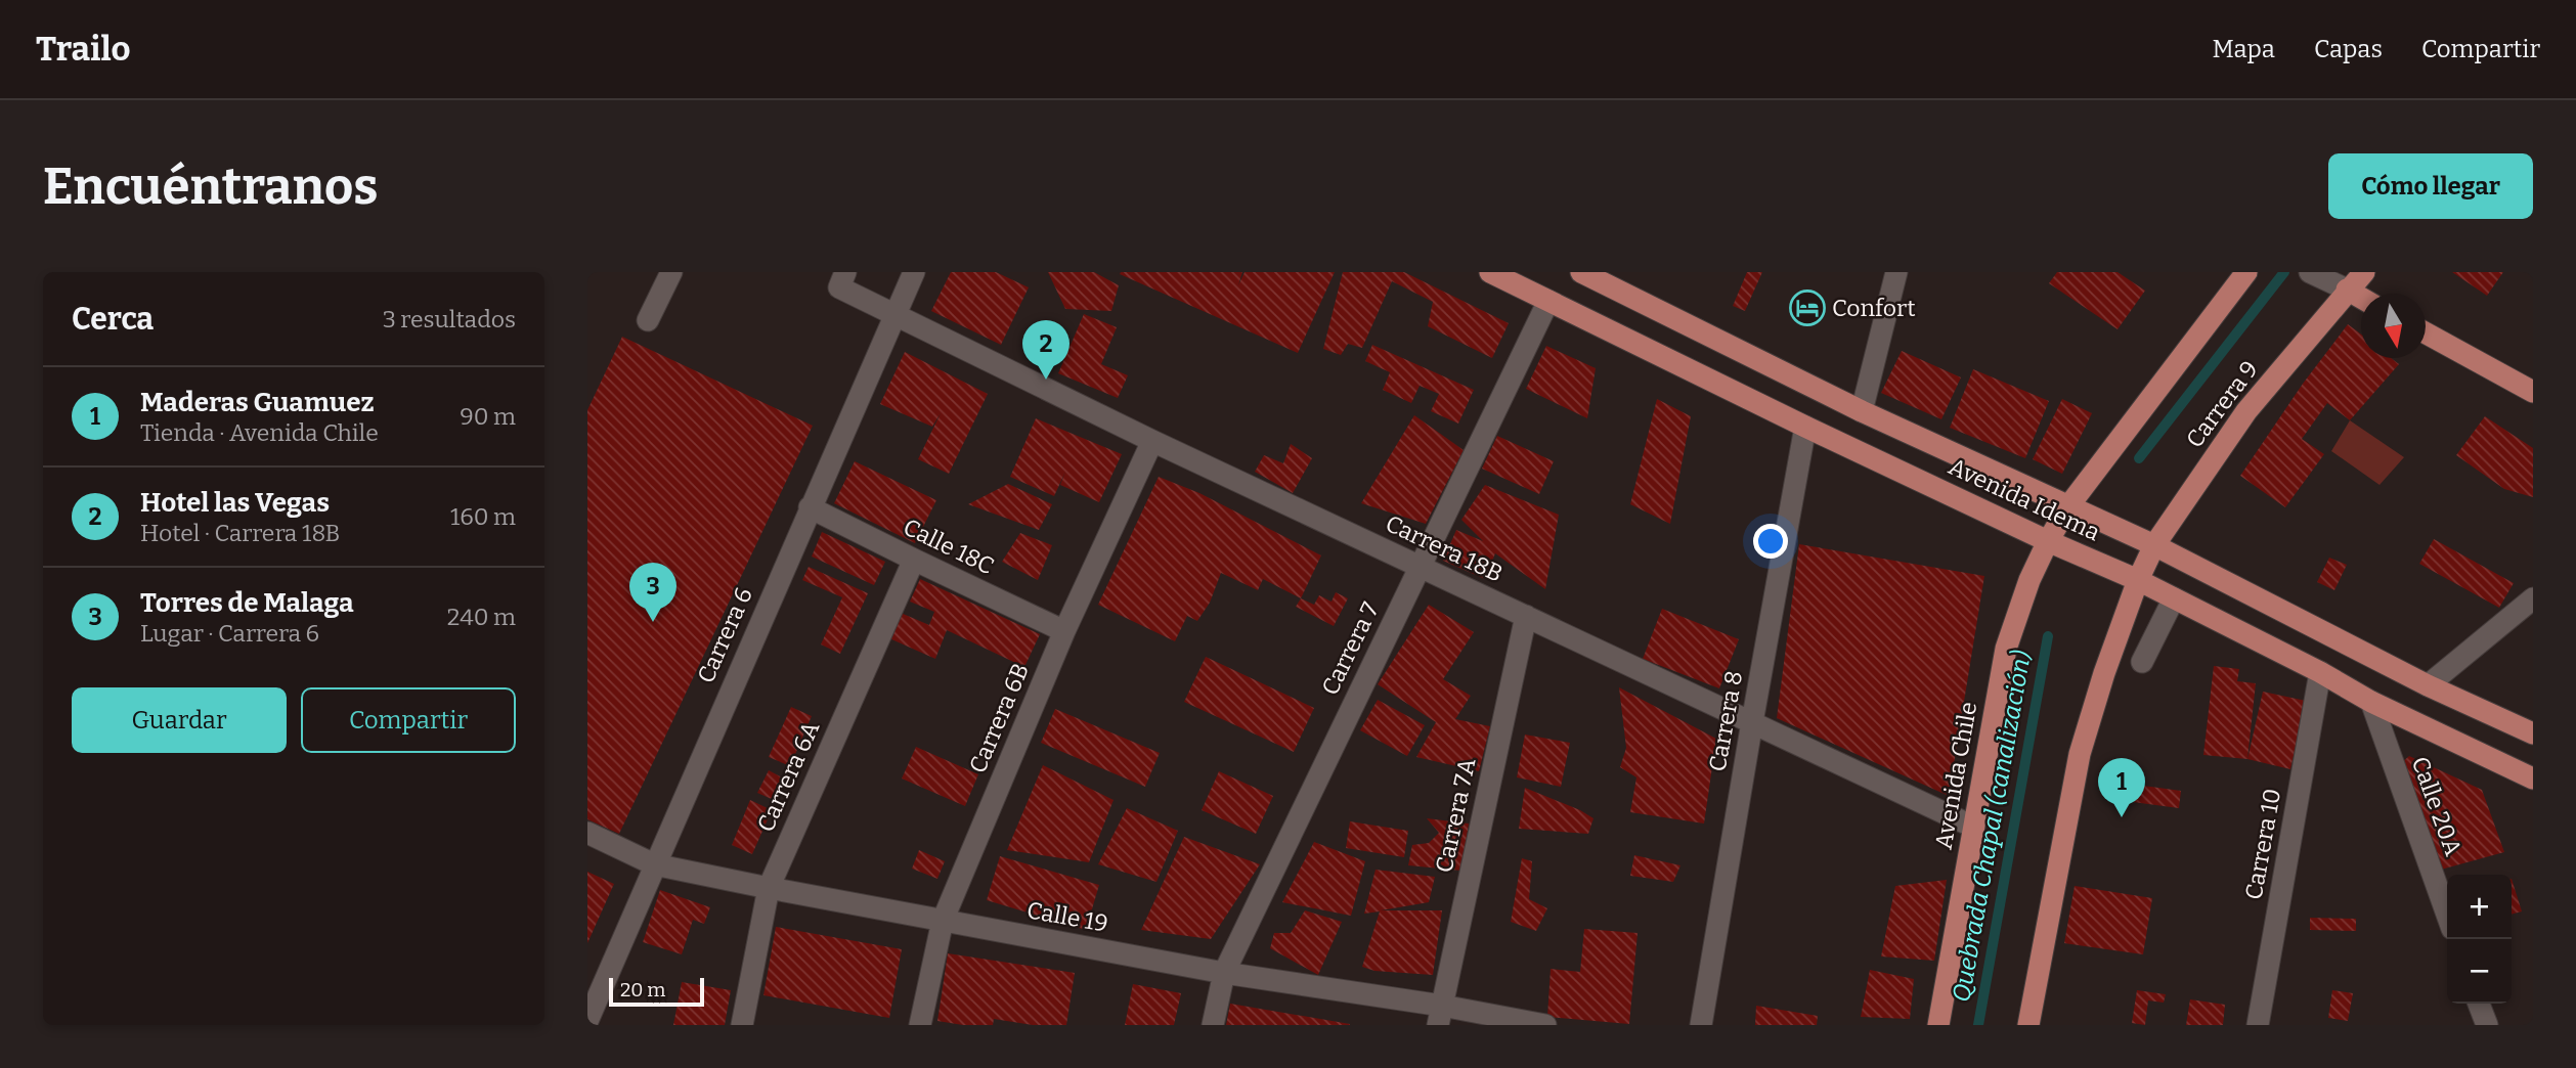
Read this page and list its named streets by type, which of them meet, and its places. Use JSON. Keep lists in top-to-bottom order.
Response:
{
  "streets": {
    "main road": ["Carrera 9", "Avenida Idema", "Avenida Chile"],
    "street": [
      "Calle 18C",
      "Carrera 18B",
      "Carrera 6",
      "Carrera 7",
      "Carrera 6B",
      "Carrera 8",
      "Carrera 6A",
      "Calle 20A",
      "Carrera 7A",
      "Carrera 10",
      "Calle 19"
    ]
  },
  "crossings": [
    ["Carrera 9", "Avenida Idema"],
    ["Avenida Idema", "Carrera 7"],
    ["Avenida Idema", "Carrera 8"],
    ["Avenida Idema", "Avenida Chile"],
    ["Avenida Idema", "Calle 20A"],
    ["Avenida Idema", "Carrera 10"],
    ["Calle 18C", "Carrera 6"],
    ["Calle 18C", "Carrera 6B"],
    ["Calle 18C", "Carrera 6A"],
    ["Carrera 18B", "Carrera 6"],
    ["Carrera 18B", "Carrera 7"],
    ["Carrera 18B", "Carrera 6B"],
    ["Carrera 18B", "Carrera 8"],
    ["Carrera 18B", "Avenida Chile"],
    ["Carrera 18B", "Carrera 7A"],
    ["Carrera 6", "Calle 19"],
    ["Carrera 7", "Calle 19"],
    ["Carrera 6B", "Calle 19"],
    ["Carrera 6A", "Calle 19"],
    ["Carrera 7A", "Calle 19"]
  ],
  "water": ["Quebrada Chapal (canalización)"],
  "places": {
    "hotel": ["Confort"]
  },
  "scale_bar": "20 m",
  "north": "bottom",
  "page": {
    "header": "Trailo",
    "nav": ["Mapa", "Capas", "Compartir"],
    "buttons": [
      "Cómo llegar",
      ["Guardar", "Compartir"]
    ],
    "title": "Encuéntranos",
    "heading": ["Cerca", "3 resultados"],
    "pins": ["2", "3", "1"],
    "list": [
      {
        "mark": "1",
        "name": "Maderas Guamuez",
        "note": "Tienda · Avenida Chile",
        "value": "90 m"
      },
      {
        "mark": "2",
        "name": "Hotel las Vegas",
        "note": "Hotel · Carrera 18B",
        "value": "160 m"
      },
      {
        "mark": "3",
        "name": "Torres de Malaga",
        "note": "Lugar · Carrera 6",
        "value": "240 m"
      }
    ],
    "map_buttons": ["+", "−"],
    "scale": "20 m"
  }
}
